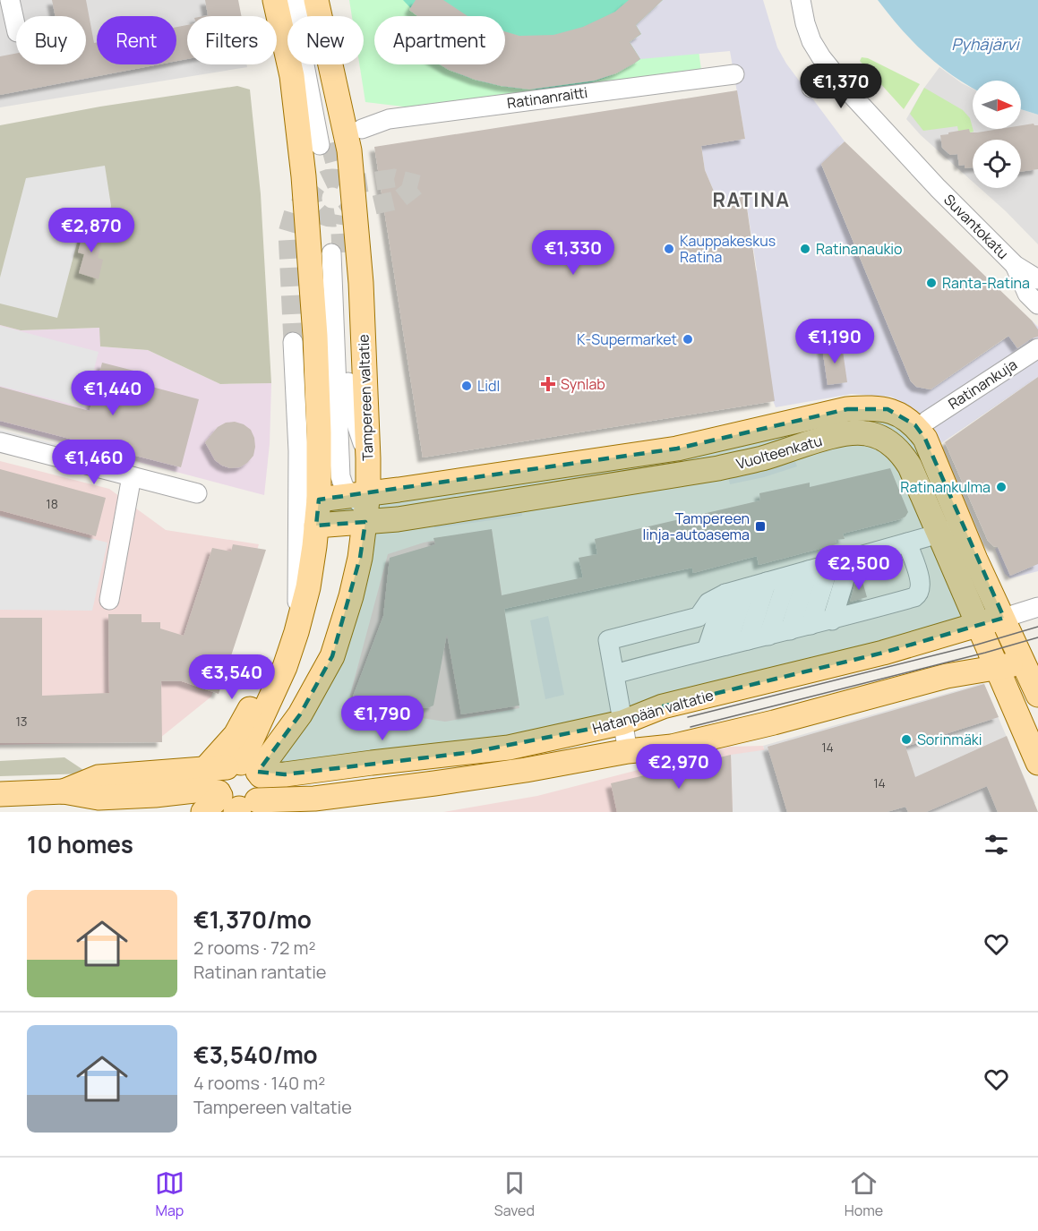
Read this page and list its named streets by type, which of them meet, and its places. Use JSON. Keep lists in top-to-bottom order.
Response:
{
  "streets": {
    "main road": ["Tampereen valtatie", "Vuolteenkatu", "Hatanpään valtatie"],
    "street": ["Ratinanraitti", "Suvantokatu", "Ratinankuja"]
  },
  "crossings": [
    ["Tampereen valtatie", "Vuolteenkatu"],
    ["Tampereen valtatie", "Hatanpään valtatie"],
    ["Vuolteenkatu", "Hatanpään valtatie"]
  ],
  "districts": ["RATINA"],
  "water": ["Pyhäjärvi"],
  "places": {
    "other": [
      "Kauppakeskus Ratina",
      "Ratinanaukio",
      "Ranta-Ratina",
      "K-Supermarket",
      "Lidl",
      "Ratinankulma",
      "Sorinmäki"
    ],
    "health": ["Synlab"],
    "transit": ["Tampereen linja-autoasema"]
  },
  "house_numbers": [
    "18",
    "13",
    "14",
    "14"
  ],
  "north": "right",
  "page": {
    "chip": [
      "Buy",
      "Rent",
      "Filters",
      "New",
      "Apartment"
    ],
    "price": [
      "€1,370",
      "€2,870",
      "€1,330",
      "€1,190",
      "€1,440",
      "€1,460",
      "€2,500",
      "€3,540",
      "€1,790",
      "€2,970"
    ],
    "heading": "10 homes",
    "list": [
      {
        "name": "€1,370/mo",
        "note": "2 rooms · 72 m² · Ratinan rantatie"
      },
      {
        "name": "€3,540/mo",
        "note": "4 rooms · 140 m² · Tampereen valtatie"
      }
    ],
    "tabs": ["Map", "Saved", "Home"]
  }
}
